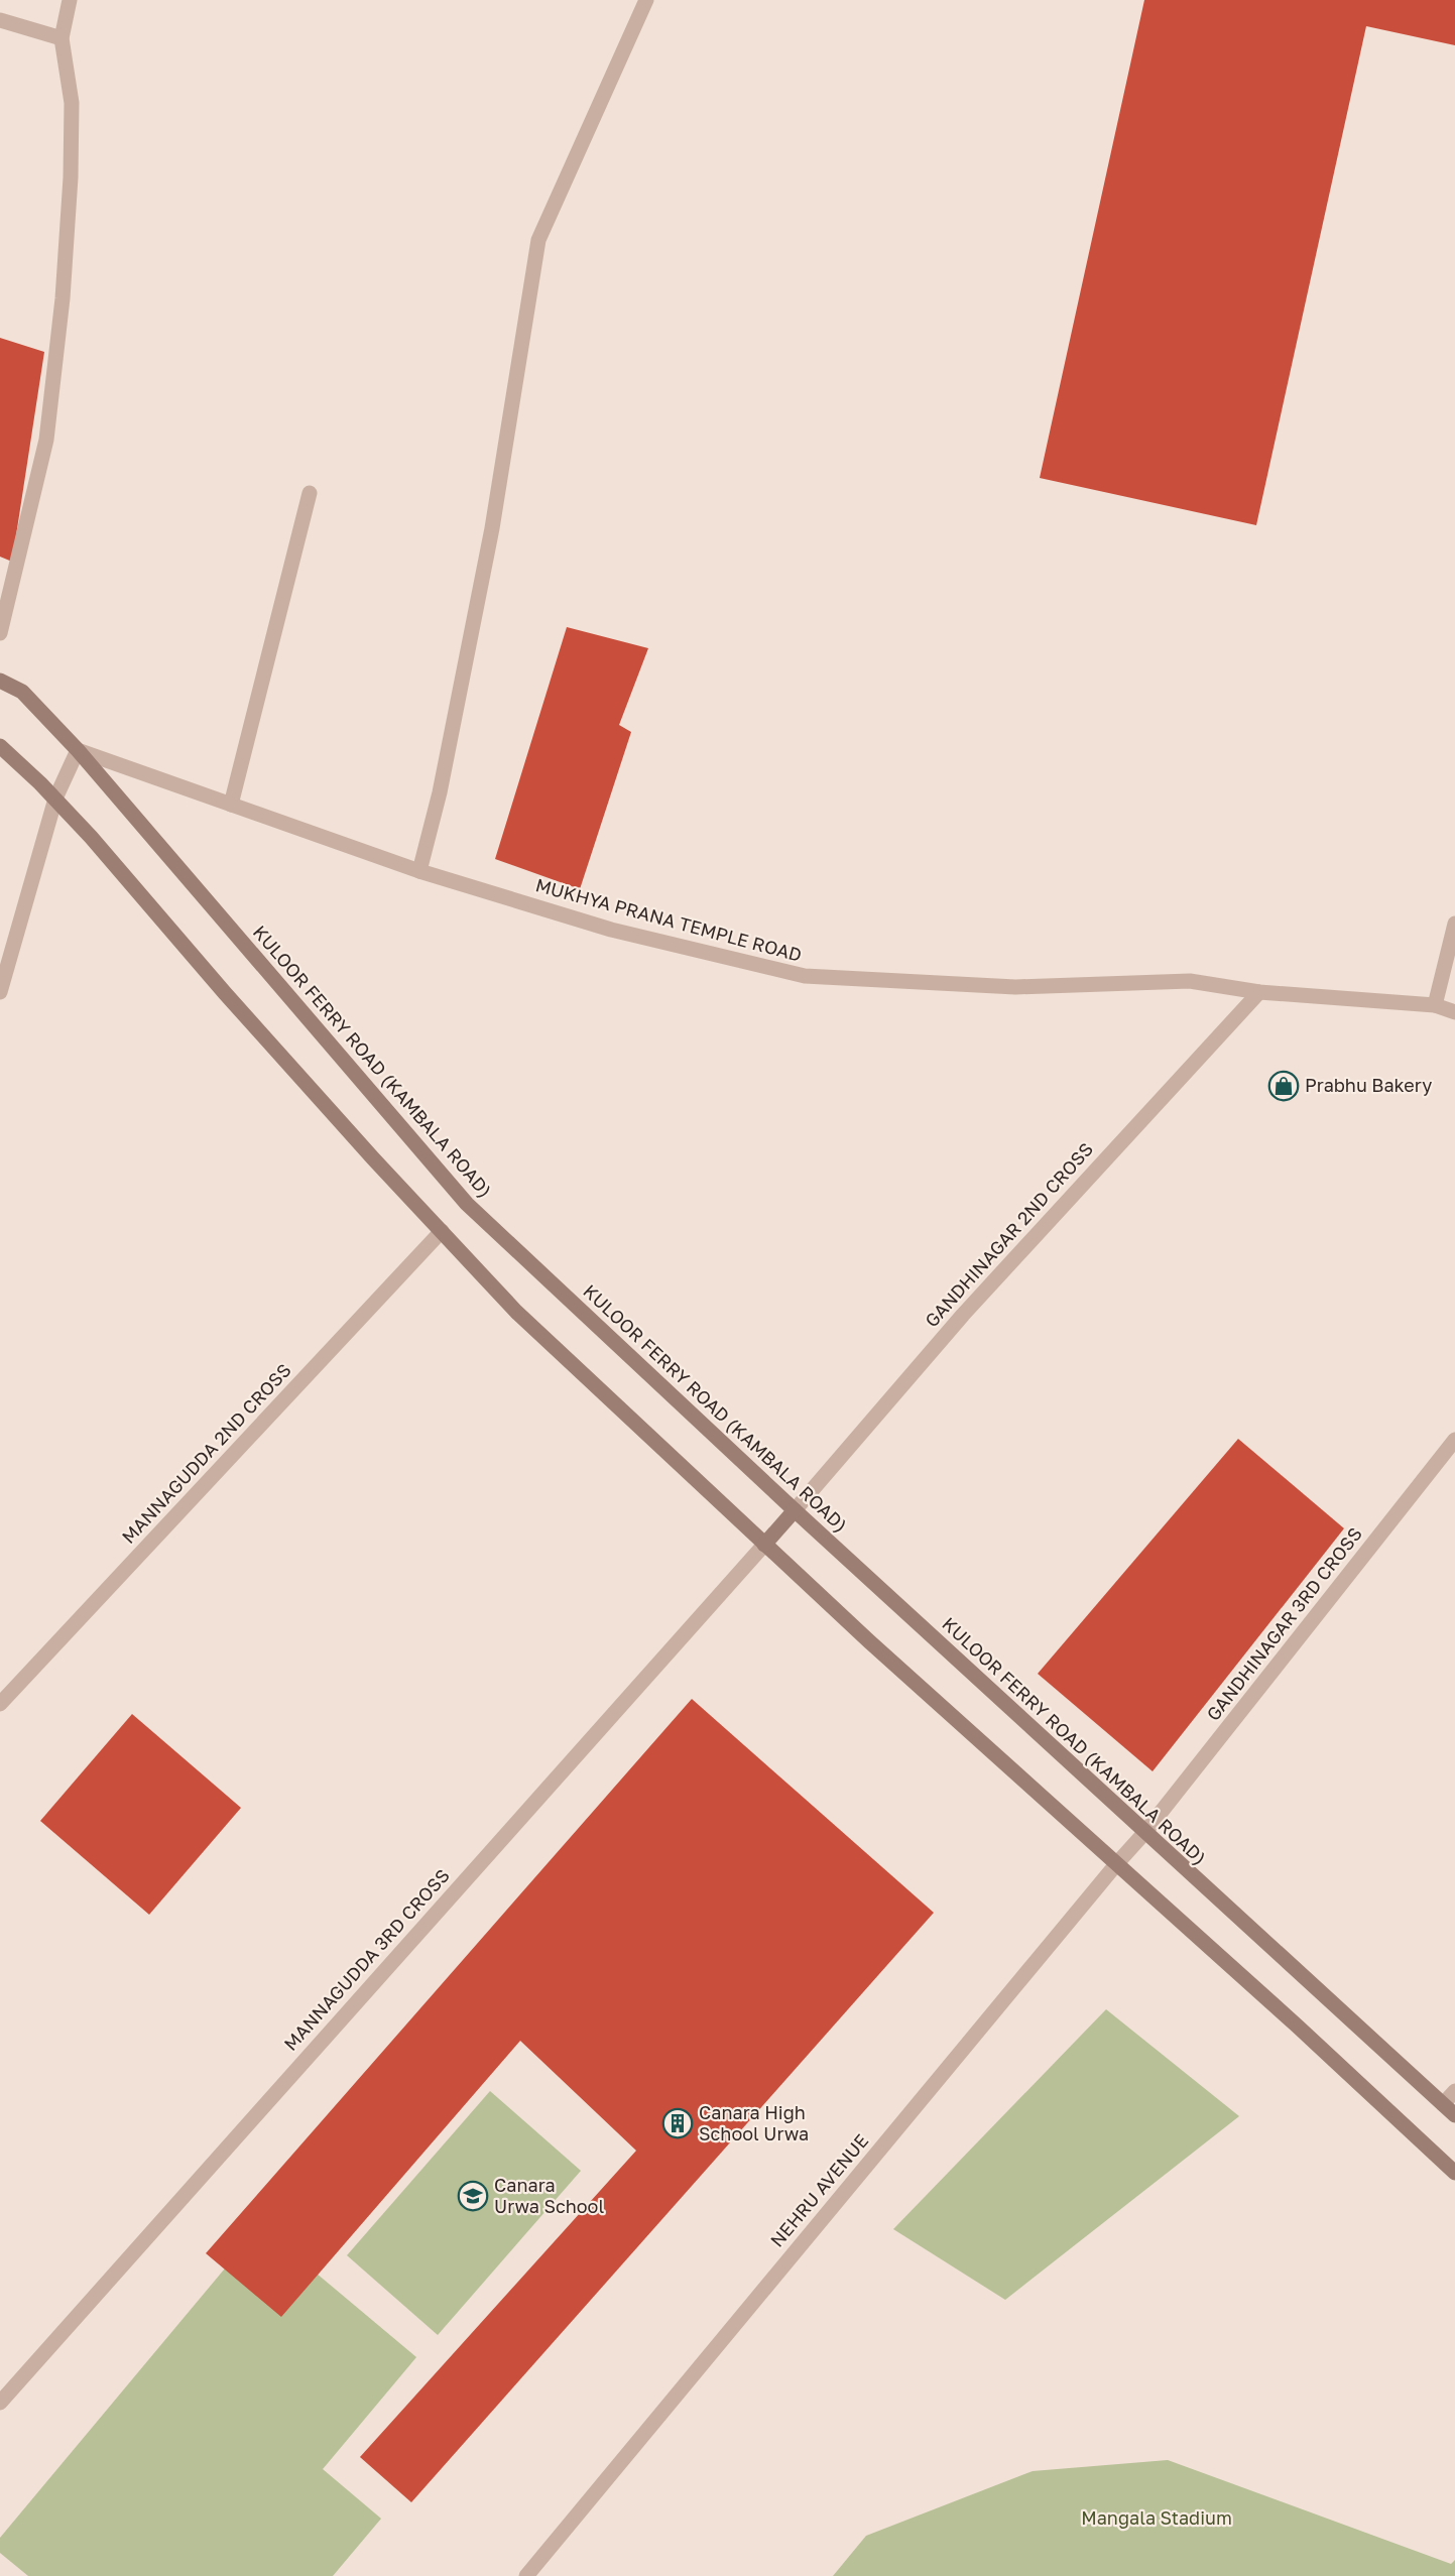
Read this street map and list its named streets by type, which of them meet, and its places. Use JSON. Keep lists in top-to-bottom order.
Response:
{
  "streets": {
    "main road": ["KULOOR FERRY ROAD (KAMBALA ROAD)"],
    "street": [
      "MUKHYA PRANA TEMPLE ROAD",
      "GANDHINAGAR 2ND CROSS",
      "MANNAGUDDA 2ND CROSS",
      "GANDHINAGAR 3RD CROSS",
      "MANNAGUDDA 3RD CROSS",
      "NEHRU AVENUE"
    ]
  },
  "crossings": [
    ["MUKHYA PRANA TEMPLE ROAD", "KULOOR FERRY ROAD (KAMBALA ROAD)"],
    ["MUKHYA PRANA TEMPLE ROAD", "GANDHINAGAR 2ND CROSS"],
    ["KULOOR FERRY ROAD (KAMBALA ROAD)", "GANDHINAGAR 2ND CROSS"],
    ["KULOOR FERRY ROAD (KAMBALA ROAD)", "GANDHINAGAR 3RD CROSS"],
    ["KULOOR FERRY ROAD (KAMBALA ROAD)", "NEHRU AVENUE"],
    ["GANDHINAGAR 3RD CROSS", "NEHRU AVENUE"]
  ],
  "parks": ["Mangala Stadium"],
  "places": {
    "shop": ["Prabhu Bakery"],
    "building": ["Canara High School Urwa"],
    "school or university": ["Canara Urwa School"]
  }
}
